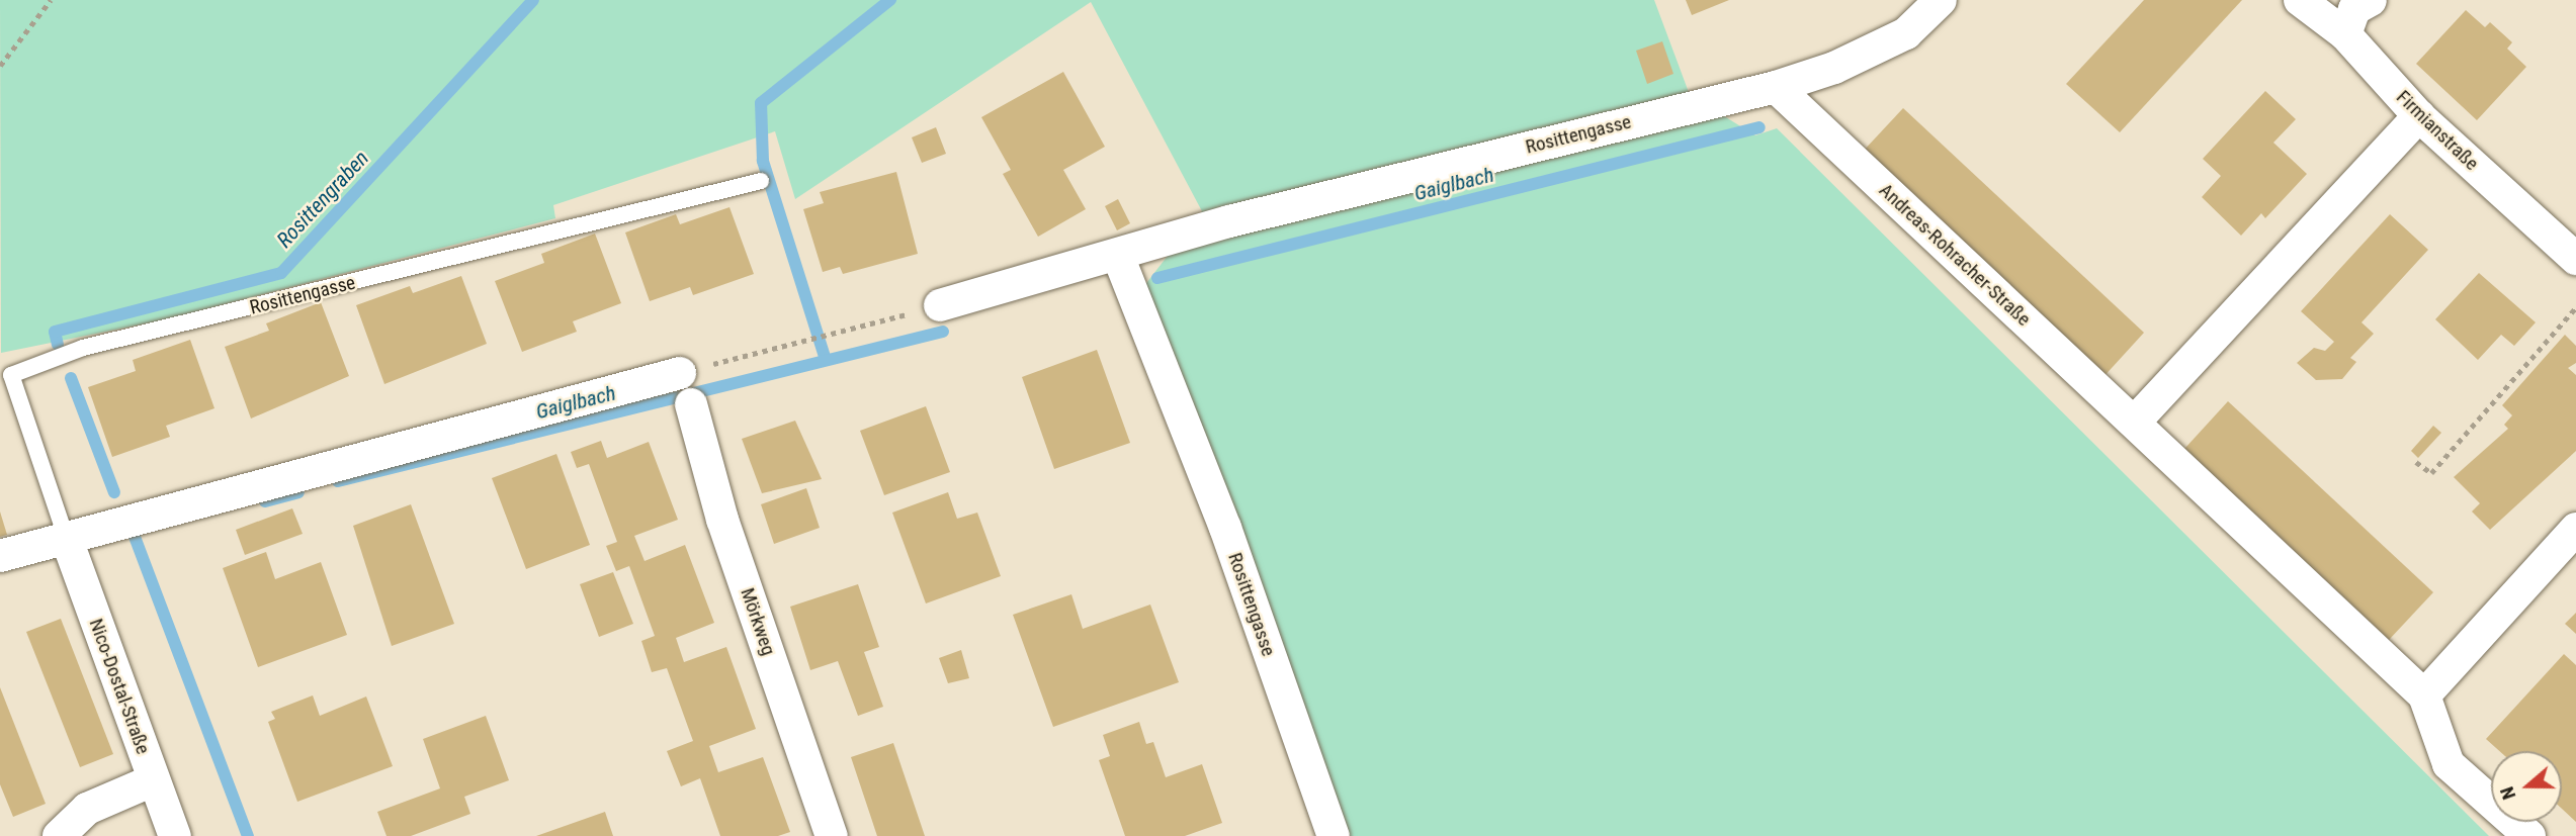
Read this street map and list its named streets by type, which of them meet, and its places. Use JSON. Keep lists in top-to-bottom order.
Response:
{
  "streets": {
    "street": [
      "Firmianstraße",
      "Rosittengasse",
      "Andreas-Rohracher-Straße",
      "Mörkweg",
      "Nico-Dostal-Straße"
    ]
  },
  "crossings": [
    ["Rosittengasse", "Andreas-Rohracher-Straße"],
    ["Rosittengasse", "Nico-Dostal-Straße"]
  ],
  "water": ["Gaiglbach", "Rosittengraben"],
  "north": "left"
}
